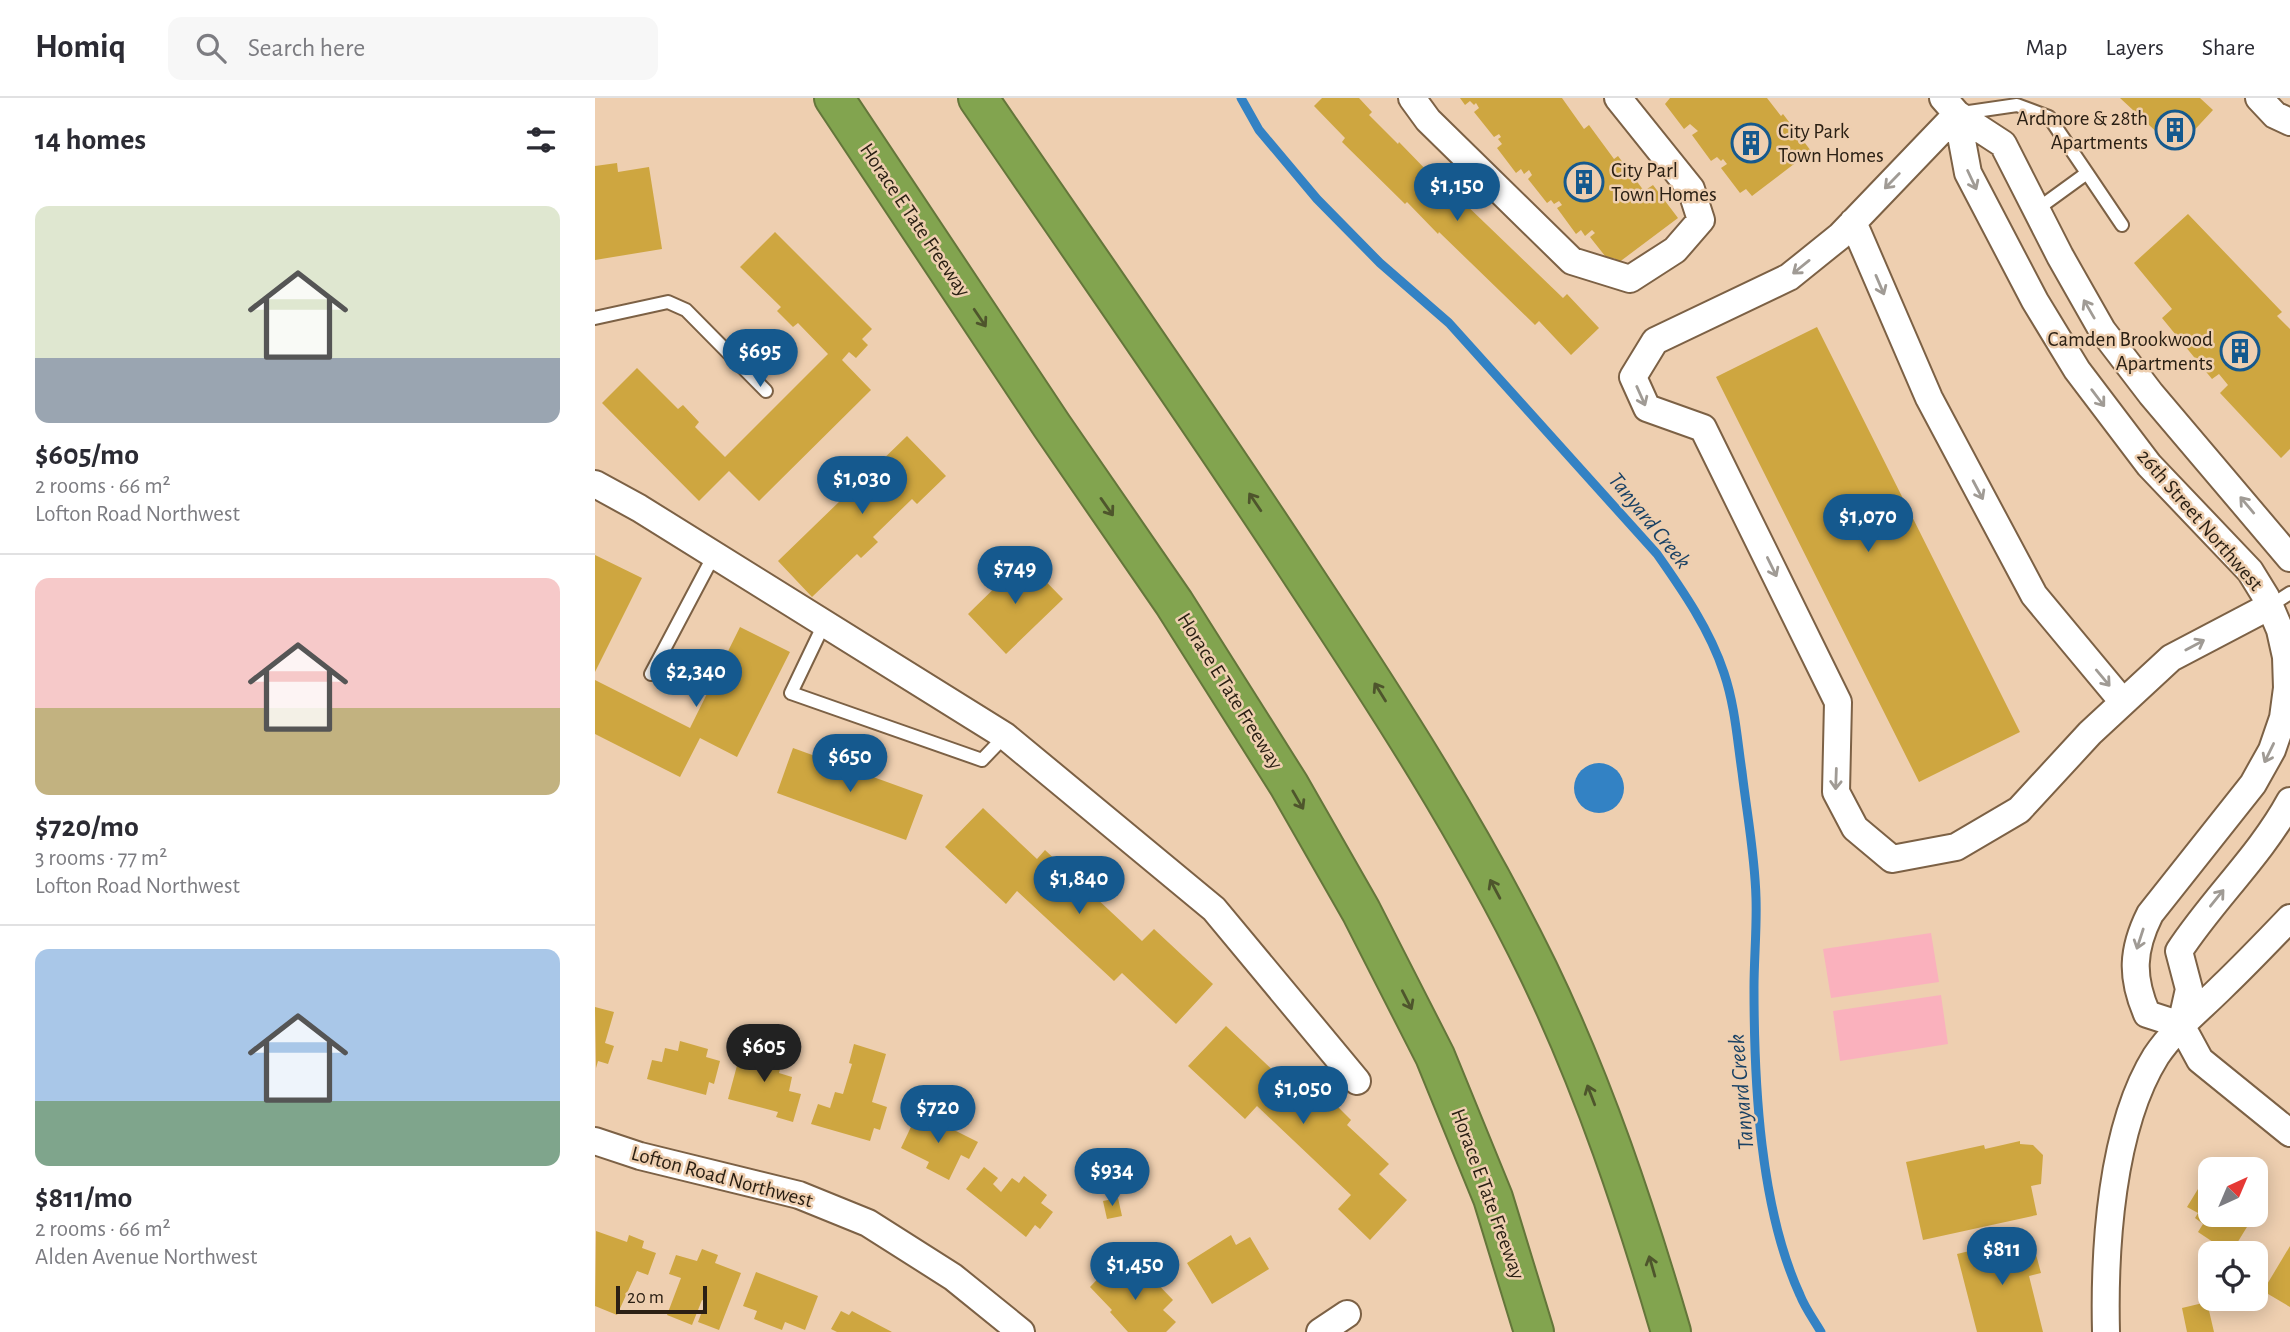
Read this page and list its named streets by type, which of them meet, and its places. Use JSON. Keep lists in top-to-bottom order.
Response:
{
  "streets": {
    "highway": ["Horace E Tate Freeway"],
    "street": ["26th Street Northwest", "Lofton Road Northwest"]
  },
  "water": ["Tanyard Creek"],
  "places": {
    "building": [
      "Ardmore & 28th Apartments",
      "City Park Town Homes",
      "City Parl Town Homes",
      "Camden Brookwood Apartments"
    ]
  },
  "scale_bar": "20 m",
  "north": "top right",
  "page": {
    "header": "Homiq",
    "search": "Search here",
    "nav": ["Map", "Layers", "Share"],
    "heading": "14 homes",
    "price": [
      "$1,150",
      "$695",
      "$1,030",
      "$1,070",
      "$749",
      "$2,340",
      "$650",
      "$1,840",
      "$605",
      "$1,050",
      "$720",
      "$934",
      "$811",
      "$1,450"
    ],
    "list": [
      {
        "name": "$605/mo",
        "note": "2 rooms · 66 m² · Lofton Road Northwest"
      },
      {
        "name": "$720/mo",
        "note": "3 rooms · 77 m² · Lofton Road Northwest"
      },
      {
        "name": "$811/mo",
        "note": "2 rooms · 66 m² · Alden Avenue Northwest"
      }
    ],
    "scale": "20 m"
  }
}
